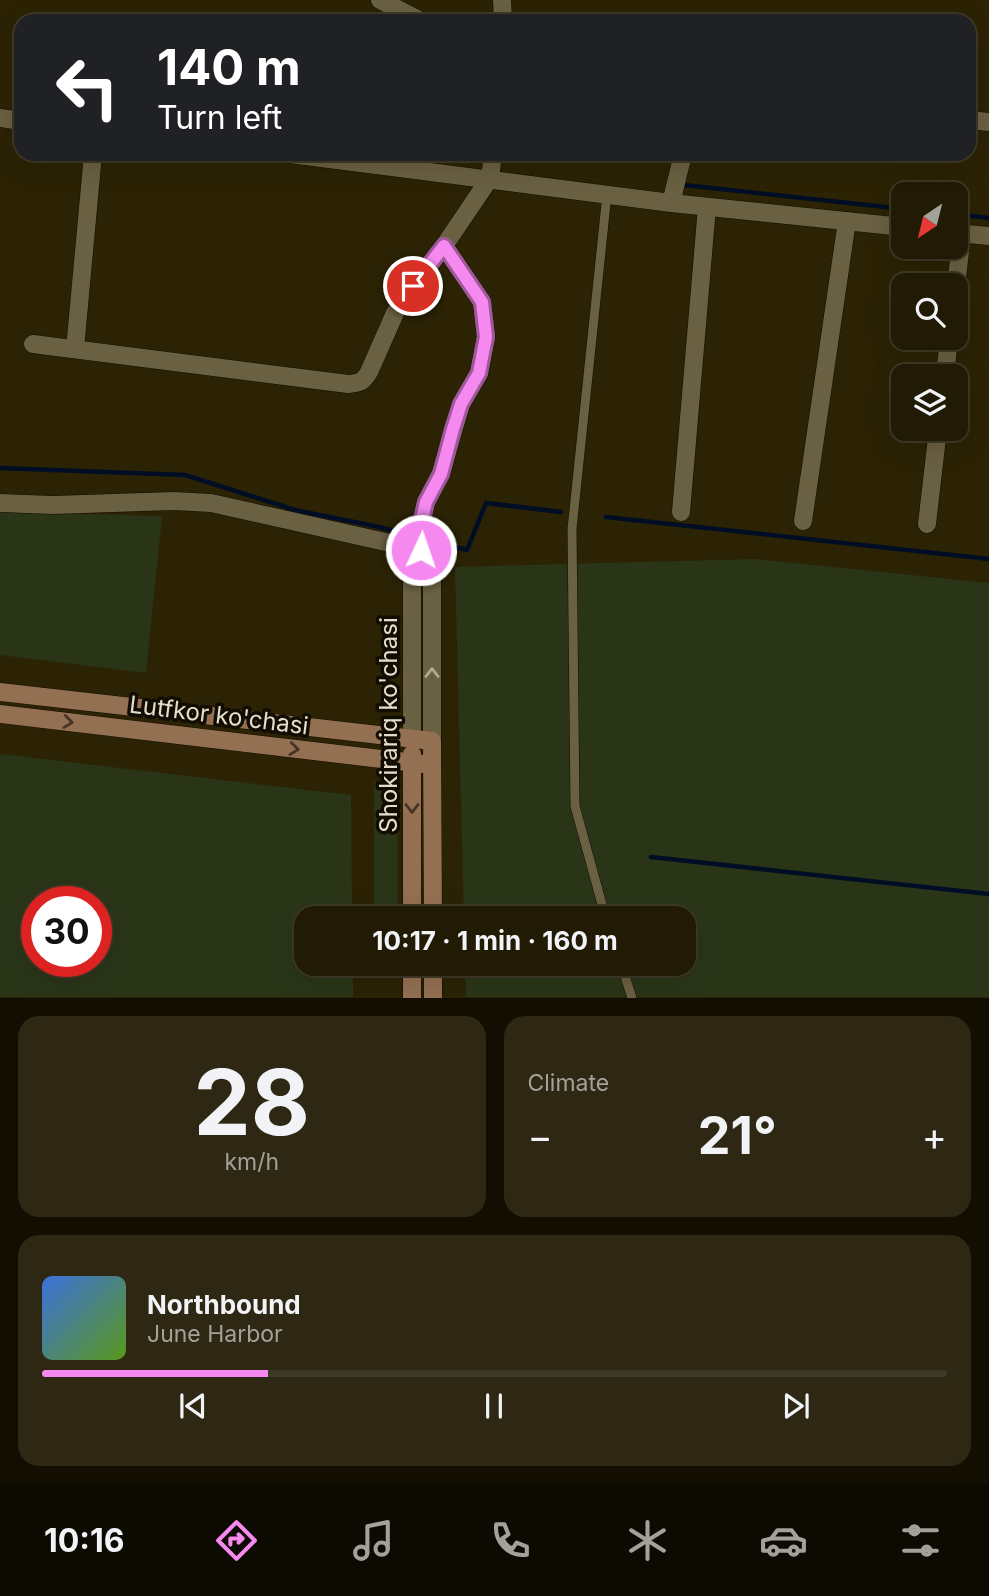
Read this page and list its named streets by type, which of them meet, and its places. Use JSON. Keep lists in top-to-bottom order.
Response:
{
  "streets": {
    "main road": ["Lutfkor ko'chasi", "Shokirariq ko'chasi"]
  },
  "crossings": [
    ["Lutfkor ko'chasi", "Shokirariq ko'chasi"]
  ],
  "north": "bottom left",
  "page": {
    "turn": ["140 m", "Turn left"],
    "limit": "30",
    "trip": "10:17 · 1 min · 160 m",
    "tile": [
      ["28", "km/h"],
      "Climate"
    ],
    "heat": ["−", "21°", "+"],
    "song": ["Northbound", "June Harbor"],
    "tabs": "10:16"
  }
}
